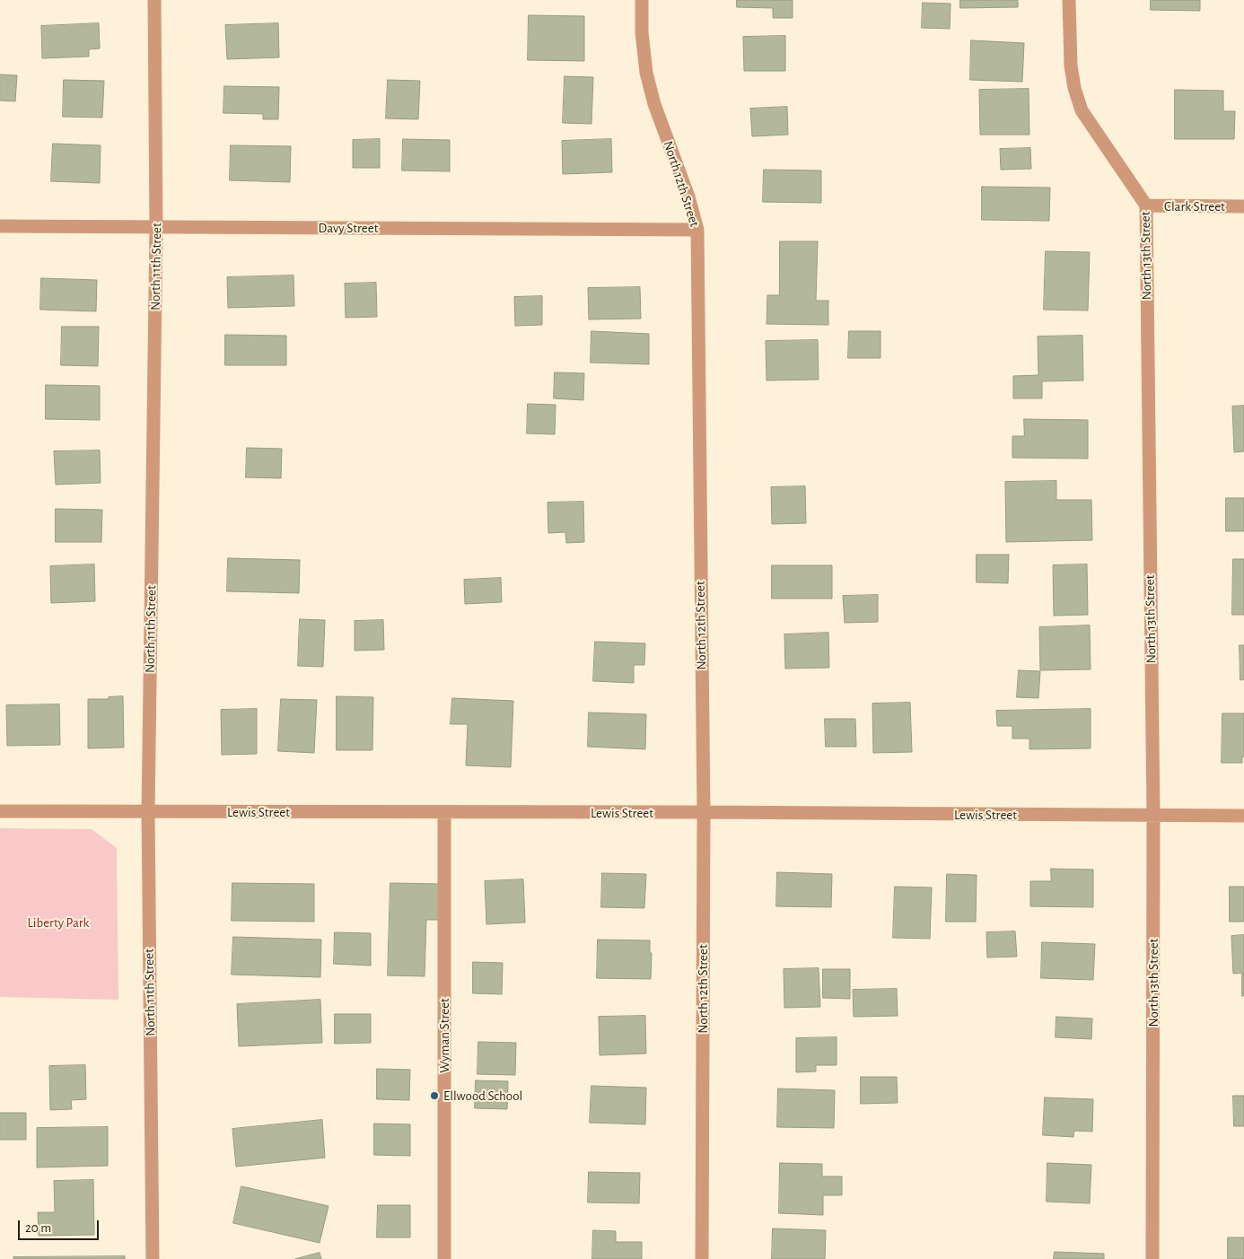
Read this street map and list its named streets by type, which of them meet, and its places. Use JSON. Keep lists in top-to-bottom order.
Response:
{
  "streets": {
    "street": [
      "North 12th Street",
      "Clark Street",
      "Davy Street",
      "North 13th Street",
      "North 11th Street",
      "Lewis Street",
      "Wyman Street"
    ]
  },
  "crossings": [
    ["North 12th Street", "Davy Street"],
    ["North 12th Street", "Lewis Street"],
    ["Clark Street", "North 13th Street"],
    ["Davy Street", "North 11th Street"],
    ["North 13th Street", "Lewis Street"],
    ["North 11th Street", "Lewis Street"],
    ["Lewis Street", "Wyman Street"]
  ],
  "parks": ["Liberty Park"],
  "places": ["Ellwood School"],
  "scale_bar": "20 m"
}
